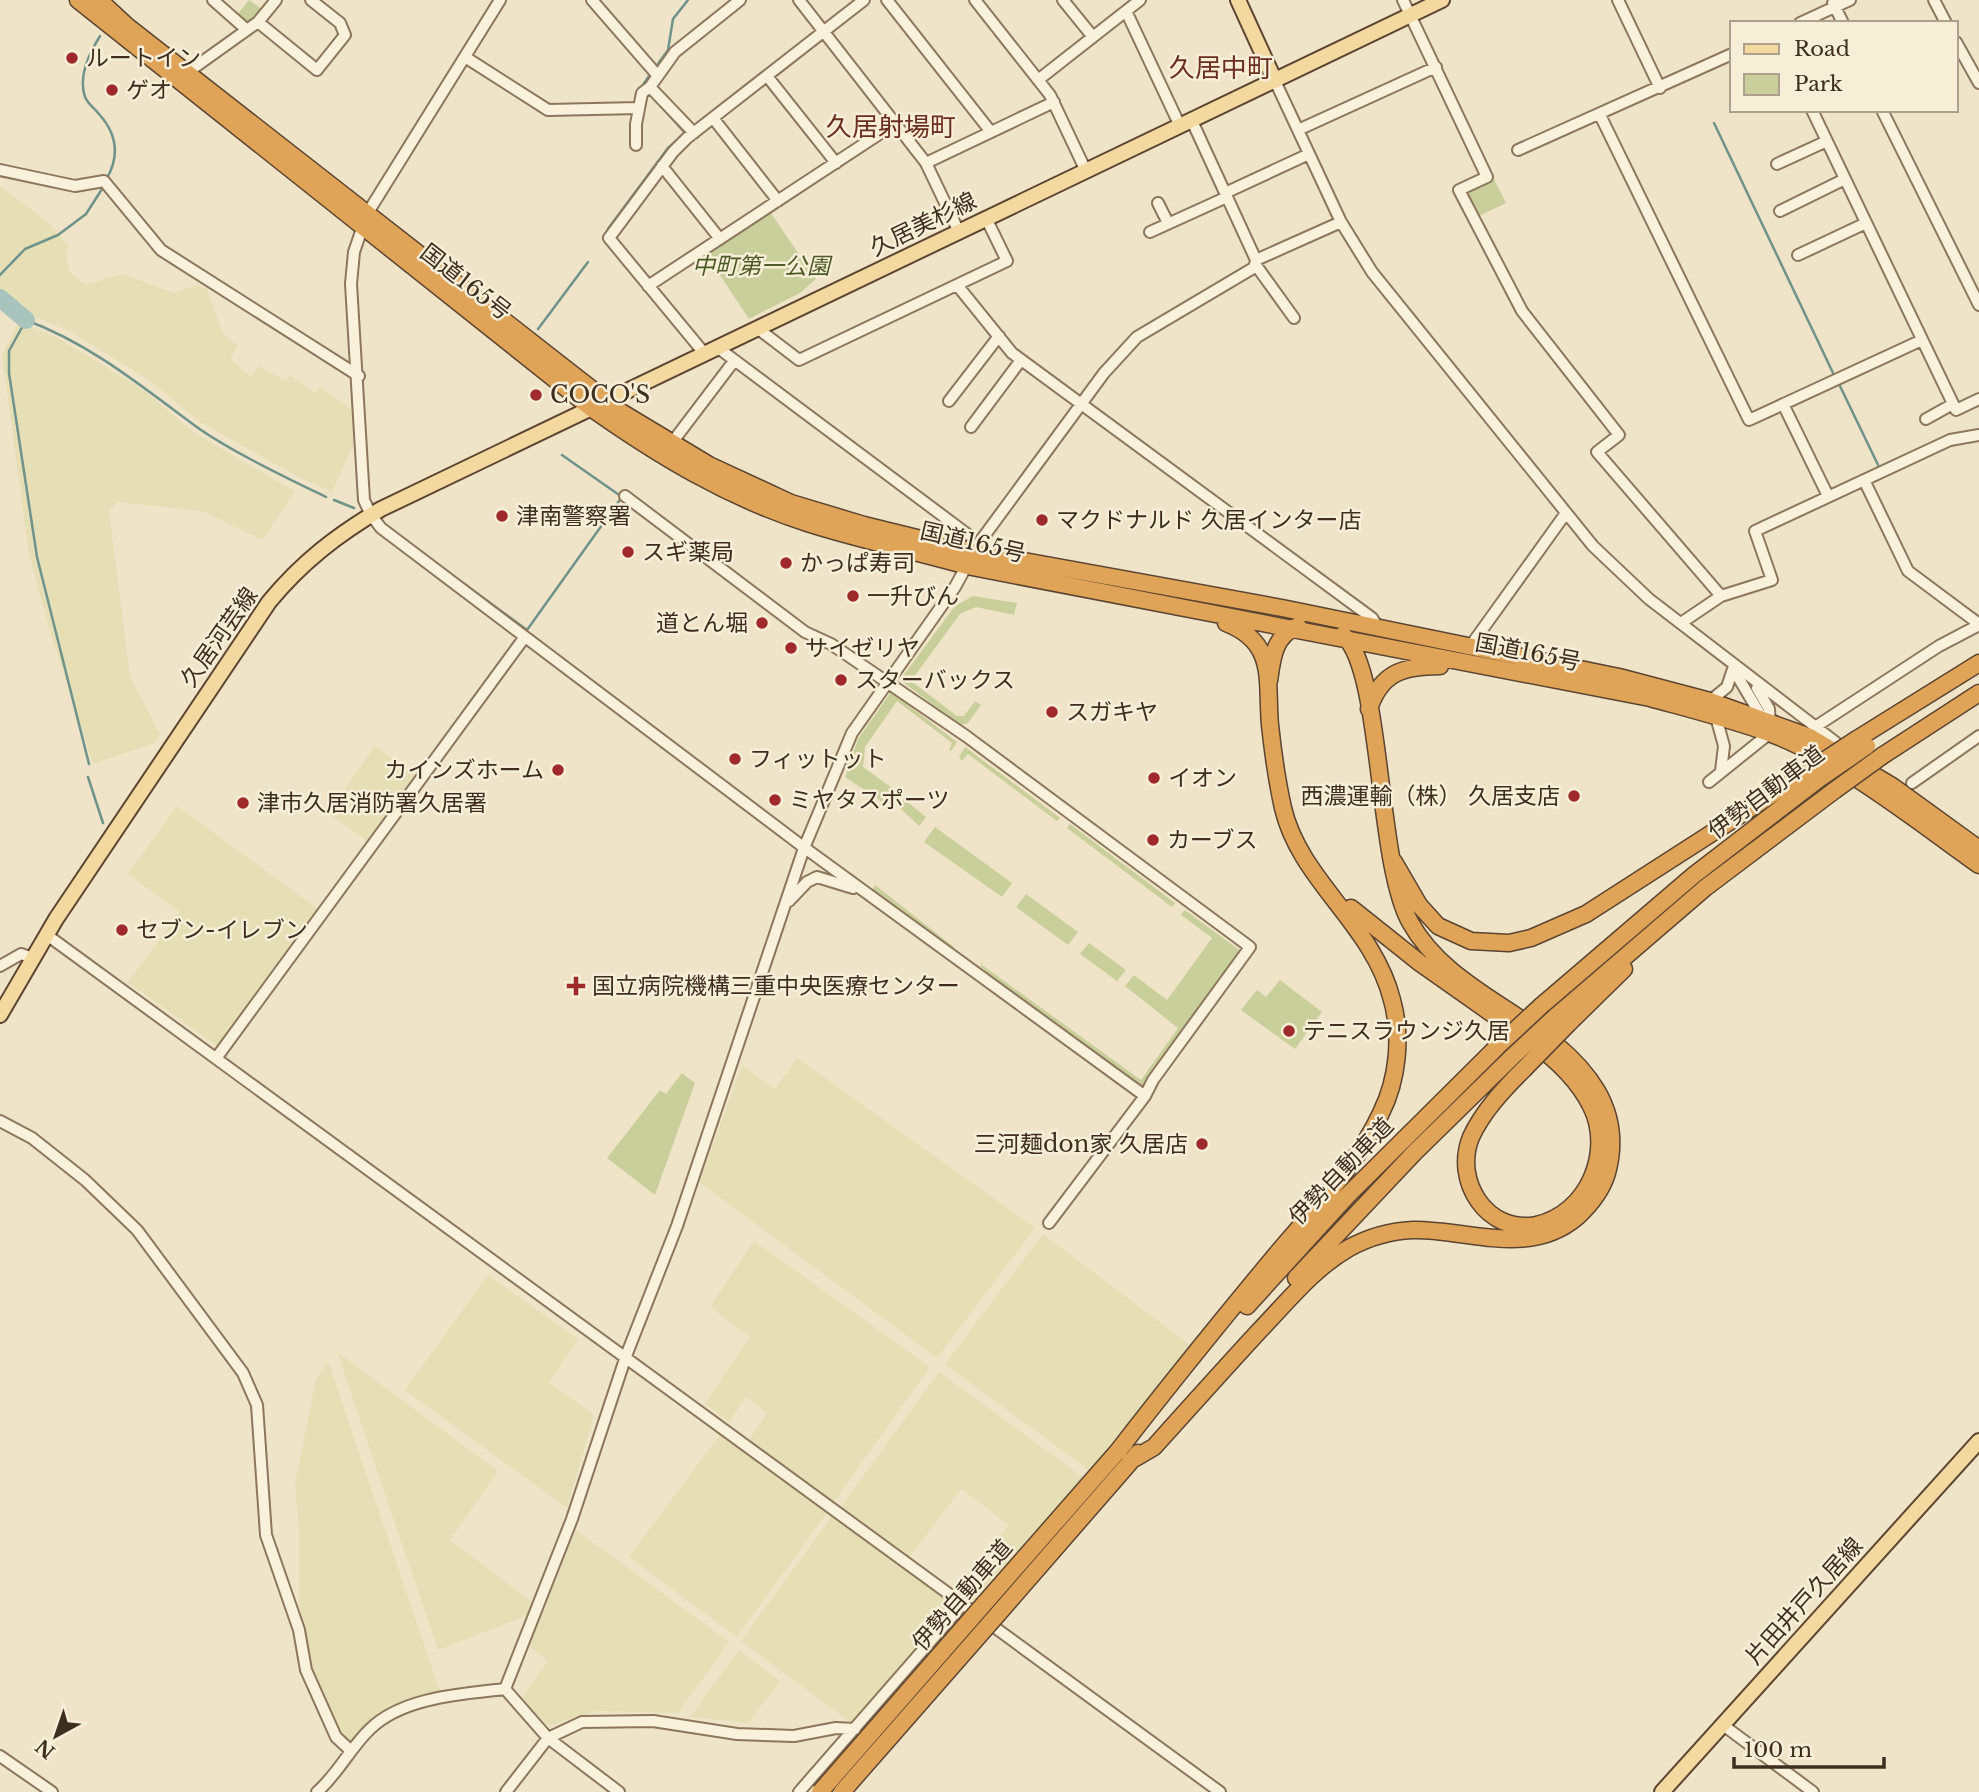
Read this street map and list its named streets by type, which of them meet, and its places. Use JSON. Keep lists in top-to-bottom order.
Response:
{
  "streets": {
    "highway": ["国道165号", "伊勢自動車道"],
    "main road": ["久居美杉線", "久居河芸線", "片田井戸久居線"]
  },
  "crossings": [
    ["久居美杉線", "国道165号"],
    ["久居美杉線", "久居河芸線"],
    ["国道165号", "久居河芸線"]
  ],
  "districts": ["久居中町", "久居射場町"],
  "parks": ["中町第一公園"],
  "places": {
    "other": [
      "ルートイン",
      "ゲオ",
      "COCO'S",
      "津南警察署",
      "マクドナルド 久居インター店",
      "スギ薬局",
      "かっぱ寿司",
      "一升びん",
      "道とん堀",
      "サイゼリヤ",
      "スターバックス",
      "スガキヤ",
      "フィットット",
      "カインズホーム",
      "イオン",
      "西濃運輸（株） 久居支店",
      "ミヤタスポーツ",
      "津市久居消防署久居署",
      "カーブス",
      "セブン-イレブン",
      "テニスラウンジ久居",
      "三河麺don家 久居店"
    ],
    "health": ["国立病院機構三重中央医療センター"]
  },
  "legend": ["Road", "Park"],
  "scale_bar": "100 m",
  "north": "bottom left"
}
